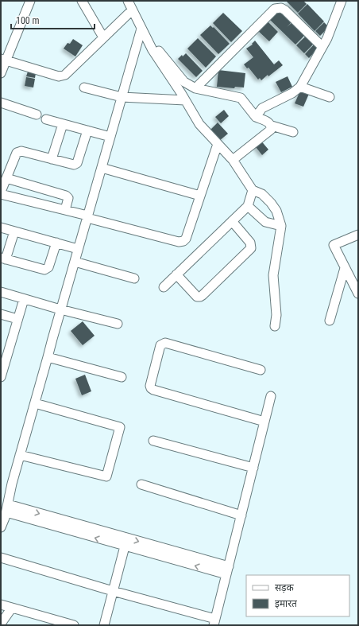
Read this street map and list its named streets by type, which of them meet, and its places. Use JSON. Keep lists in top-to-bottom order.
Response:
{
  "legend": ["सड़क", "इमारत"],
  "scale_bar": "100 m"
}
